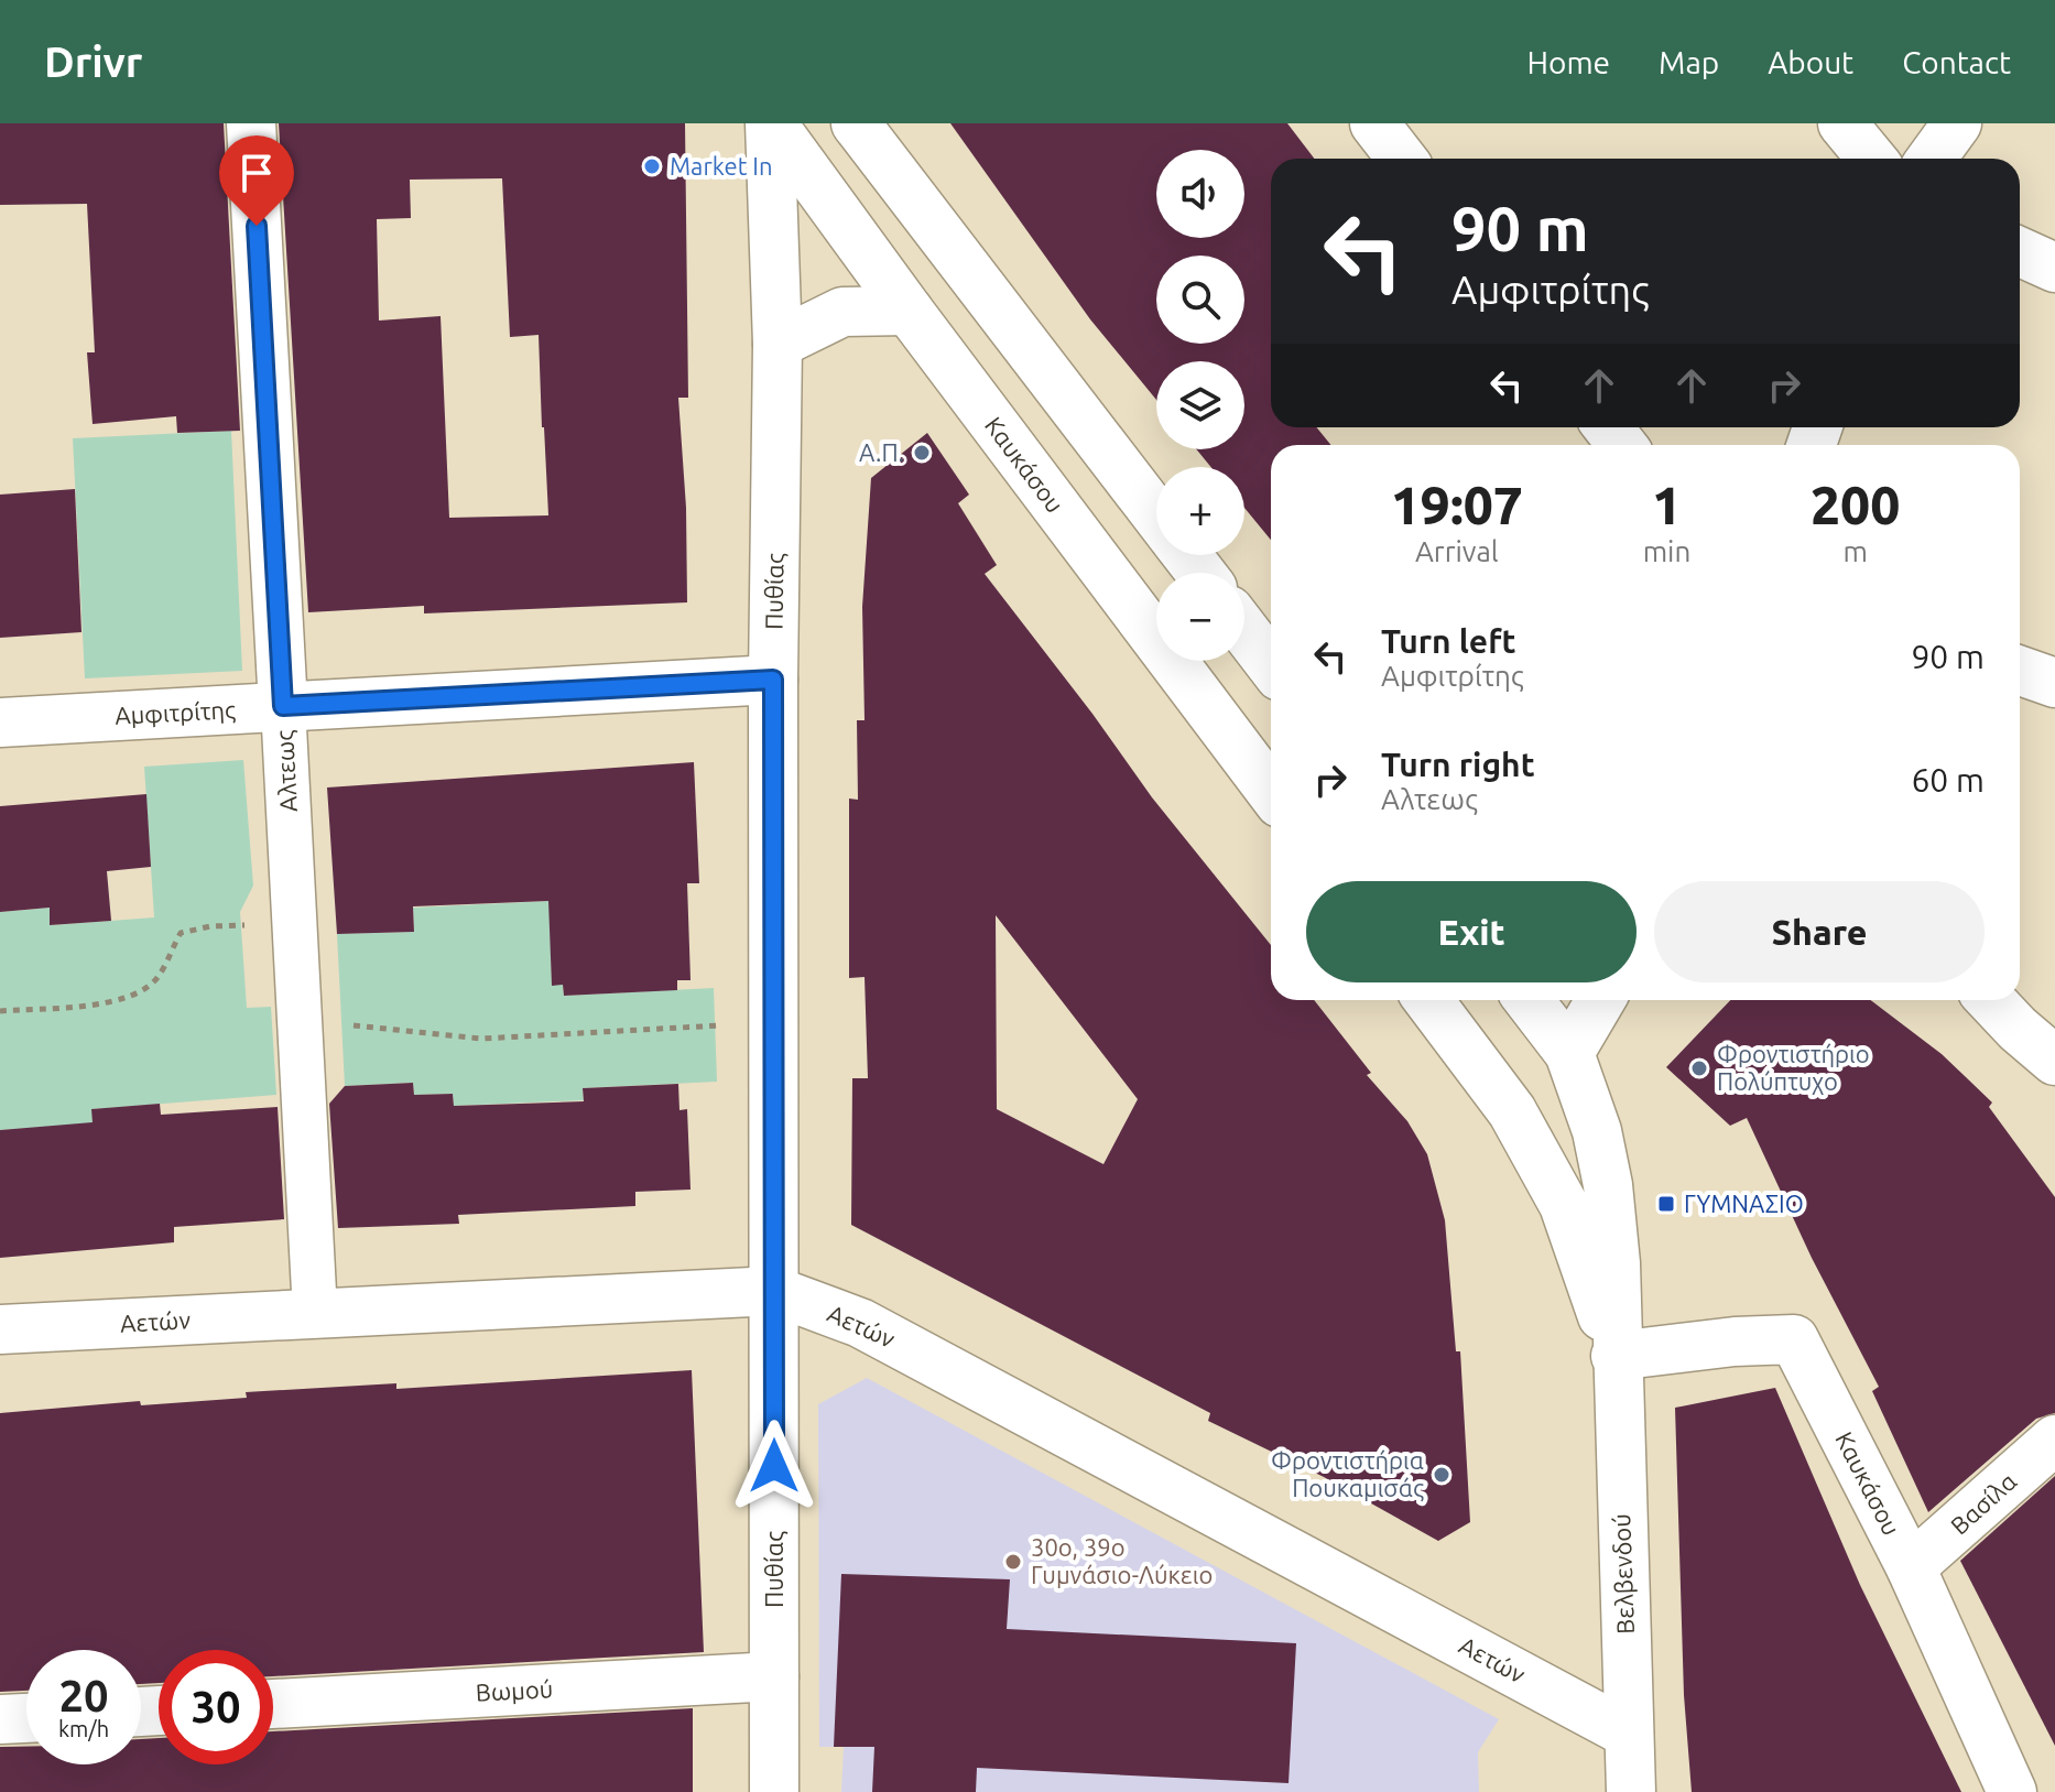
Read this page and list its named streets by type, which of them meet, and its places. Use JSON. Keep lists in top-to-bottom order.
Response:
{
  "streets": {
    "street": [
      "Καυκάσου",
      "Πυθίας",
      "Αμφιτρίτης",
      "Αλτεως",
      "Αετών",
      "Βασίλα",
      "Βελβενδού",
      "Βωμού"
    ]
  },
  "crossings": [
    ["Καυκάσου", "Πυθίας"],
    ["Καυκάσου", "Βασίλα"],
    ["Καυκάσου", "Βελβενδού"],
    ["Πυθίας", "Αμφιτρίτης"],
    ["Πυθίας", "Αετών"],
    ["Πυθίας", "Βωμού"],
    ["Αμφιτρίτης", "Αλτεως"],
    ["Αλτεως", "Αετών"],
    ["Αετών", "Βελβενδού"]
  ],
  "places": {
    "other": [
      "Market In",
      "Α.Π.",
      "Φροντιστήριο Πολύπτυχο",
      "Φροντιστήρια Πουκαμισάς",
      "30ο, 39ο Γυμνάσιο-Λύκειο"
    ],
    "transit": ["ΓΥΜΝΑΣΙΟ"]
  },
  "page": {
    "header": "Drivr",
    "nav": [
      "Home",
      "Map",
      "About",
      "Contact"
    ],
    "map_buttons": ["+", "−"],
    "turn": ["90 m", "Αμφιτρίτης"],
    "eta": [
      "19:07",
      "Arrival",
      "1",
      "min",
      "200",
      "m"
    ],
    "list": [
      {
        "name": "Turn left",
        "note": "Αμφιτρίτης",
        "value": "90 m"
      },
      {
        "name": "Turn right",
        "note": "Αλτεως",
        "value": "60 m"
      }
    ],
    "buttons": ["Exit", "Share"],
    "speed": "20 km/h",
    "limit": "30"
  }
}
